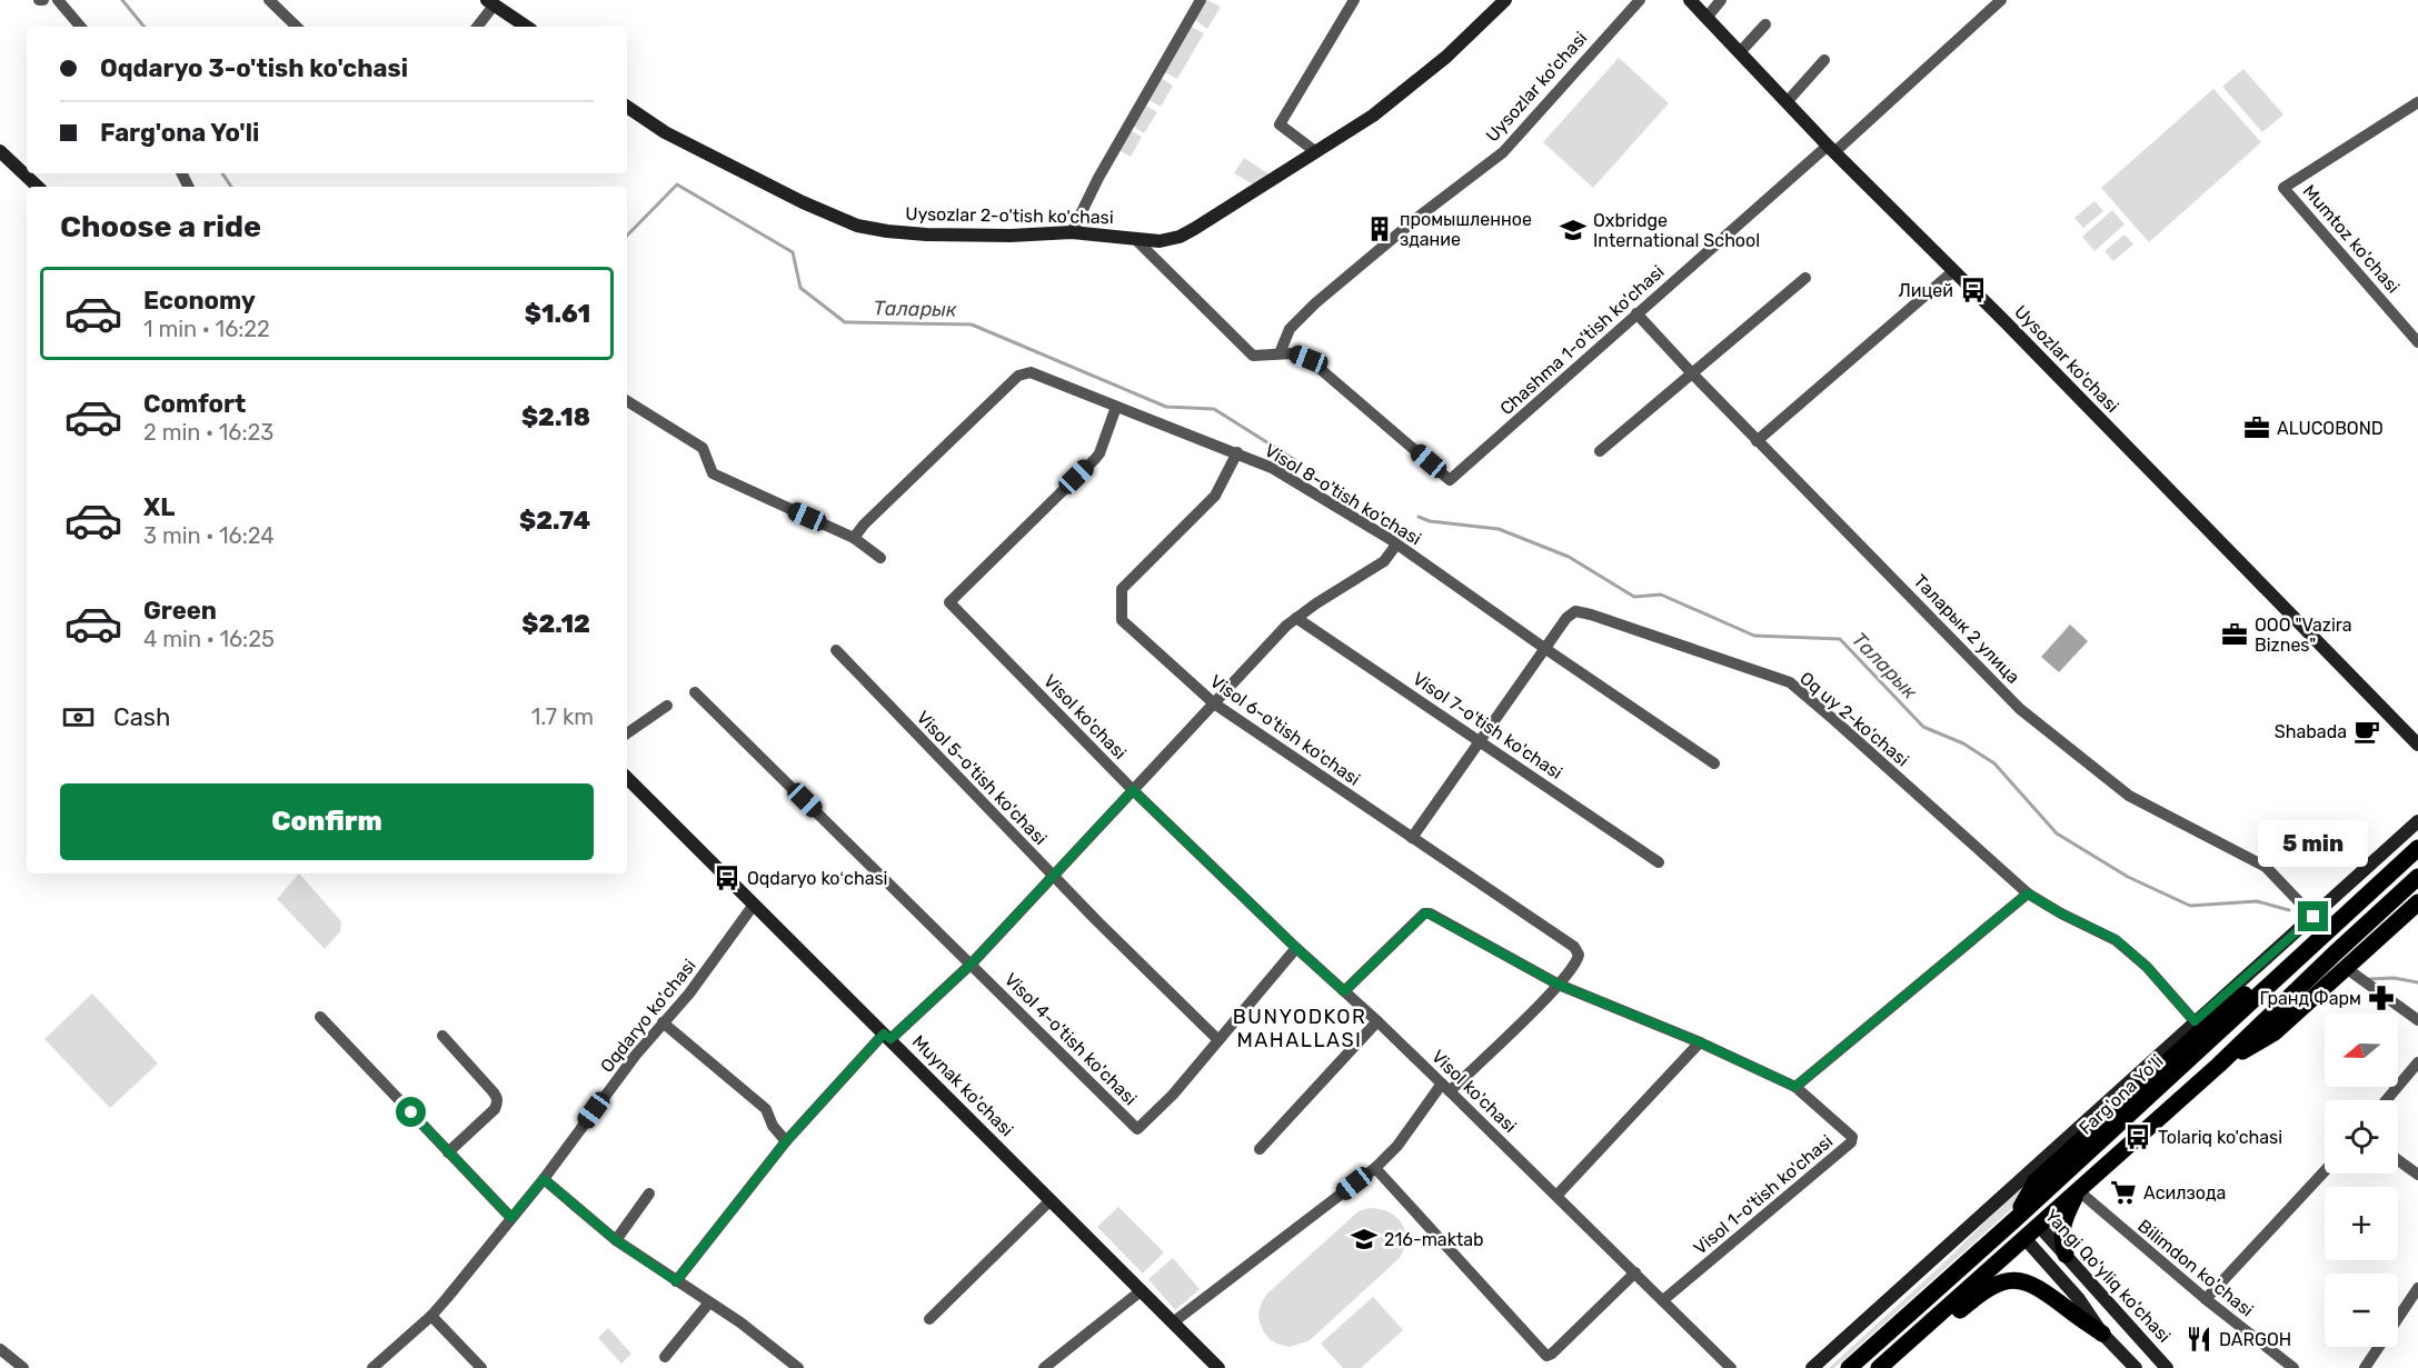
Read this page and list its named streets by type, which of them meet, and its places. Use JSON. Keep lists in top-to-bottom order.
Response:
{
  "streets": {
    "main road": ["Yangi Qo'yliq ko'chasi"],
    "street": [
      "Uysozlar ko'chasi",
      "Uysozlar 2-o'tish ko'chasi",
      "Mumtoz ko'chasi",
      "Chashma 1-o'tish ko'chasi",
      "Visol 8-o'tish ko'chasi",
      "Таларык 2 улица",
      "Visol ko'chasi",
      "Oq uy 2-ko'chasi",
      "Visol 7-o'tish ko'chasi",
      "Visol 6-o'tish ko'chasi",
      "Visol 5-o'tish ko'chasi",
      "Oqdaryo ko'chasi",
      "Visol 4-o'tish ko'chasi",
      "Muynak ko'chasi",
      "Farg'ona Yo'li",
      "Visol 1-o'tish ko'chasi",
      "Bilimdon ko'chasi"
    ]
  },
  "crossings": [
    ["Uysozlar ko'chasi", "Chashma 1-o'tish ko'chasi"],
    ["Chashma 1-o'tish ko'chasi", "Таларык 2 улица"],
    ["Visol 8-o'tish ko'chasi", "Visol ko'chasi"],
    ["Visol 8-o'tish ko'chasi", "Oq uy 2-ko'chasi"],
    ["Visol 8-o'tish ko'chasi", "Visol 6-o'tish ko'chasi"],
    ["Таларык 2 улица", "Farg'ona Yo'li"],
    ["Visol ko'chasi", "Visol 4-o'tish ko'chasi"],
    ["Visol ko'chasi", "Visol 1-o'tish ko'chasi"],
    ["Oq uy 2-ko'chasi", "Visol 7-o'tish ko'chasi"],
    ["Oq uy 2-ko'chasi", "Visol 6-o'tish ko'chasi"],
    ["Oq uy 2-ko'chasi", "Farg'ona Yo'li"],
    ["Visol 6-o'tish ko'chasi", "Visol 1-o'tish ko'chasi"],
    ["Visol 5-o'tish ko'chasi", "Visol 4-o'tish ko'chasi"],
    ["Oqdaryo ko'chasi", "Muynak ko'chasi"]
  ],
  "districts": ["BUNYODKOR MAHALLASI"],
  "water": ["Таларык"],
  "places": {
    "building": ["промышленное здание"],
    "school or university": ["Oxbridge International School", "216-maktab"],
    "bus stop": ["Лицей", "Oqdaryo koʻchasi", "Tolariq ko'chasi"],
    "office": ["ALUCOBOND", "OOO \"Vazira Biznes\""],
    "cafe": ["Shabada"],
    "pharmacy": ["Гранд Фарм"],
    "supermarket": ["Асилзода"],
    "restaurant": ["DARGOH"]
  },
  "north": "left",
  "page": {
    "banner": ["Oqdaryo 3-o'tish ko'chasi", "Farg'ona Yo'li"],
    "heading": "Choose a ride",
    "list": [
      {
        "name": "Economy",
        "note": "1 min · 16:22",
        "value": "$1.61"
      },
      {
        "name": "Comfort",
        "note": "2 min · 16:23",
        "value": "$2.18"
      },
      {
        "name": "XL",
        "note": "3 min · 16:24",
        "value": "$2.74"
      },
      {
        "name": "Green",
        "note": "4 min · 16:25",
        "value": "$2.12"
      }
    ],
    "pay": ["Cash", "1.7 km"],
    "buttons": "Confirm",
    "bubble": "5 min",
    "map_buttons": ["+", "−"]
  }
}
